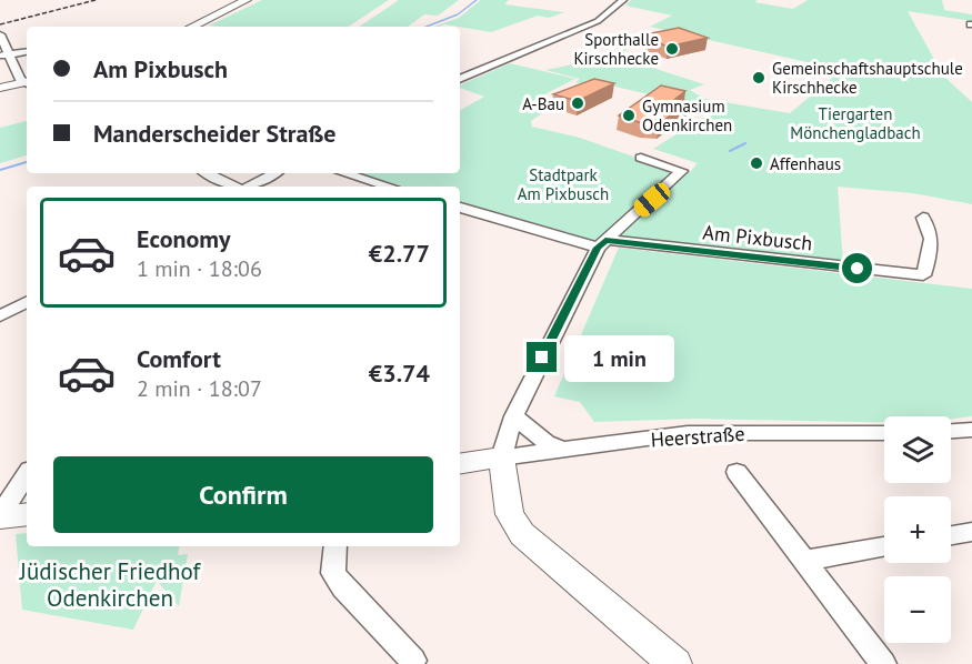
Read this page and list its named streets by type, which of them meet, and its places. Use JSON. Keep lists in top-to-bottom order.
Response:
{
  "streets": {
    "street": ["Am Pixbusch", "Heerstraße"]
  },
  "parks": ["Tiergarten Mönchengladbach", "Stadtpark Am Pixbusch", "Jüdischer Friedhof Odenkirchen"],
  "places": [
    "Sporthalle Kirschhecke",
    "Gemeinschaftshauptschule Kirschhecke",
    "A-Bau",
    "Gymnasium Odenkirchen",
    "Affenhaus"
  ],
  "page": {
    "banner": ["Am Pixbusch", "Manderscheider Straße"],
    "list": [
      {
        "name": "Economy",
        "note": "1 min · 18:06",
        "value": "€2.77"
      },
      {
        "name": "Comfort",
        "note": "2 min · 18:07",
        "value": "€3.74"
      }
    ],
    "bubble": "1 min",
    "map_buttons": ["+", "−"],
    "buttons": "Confirm"
  }
}
